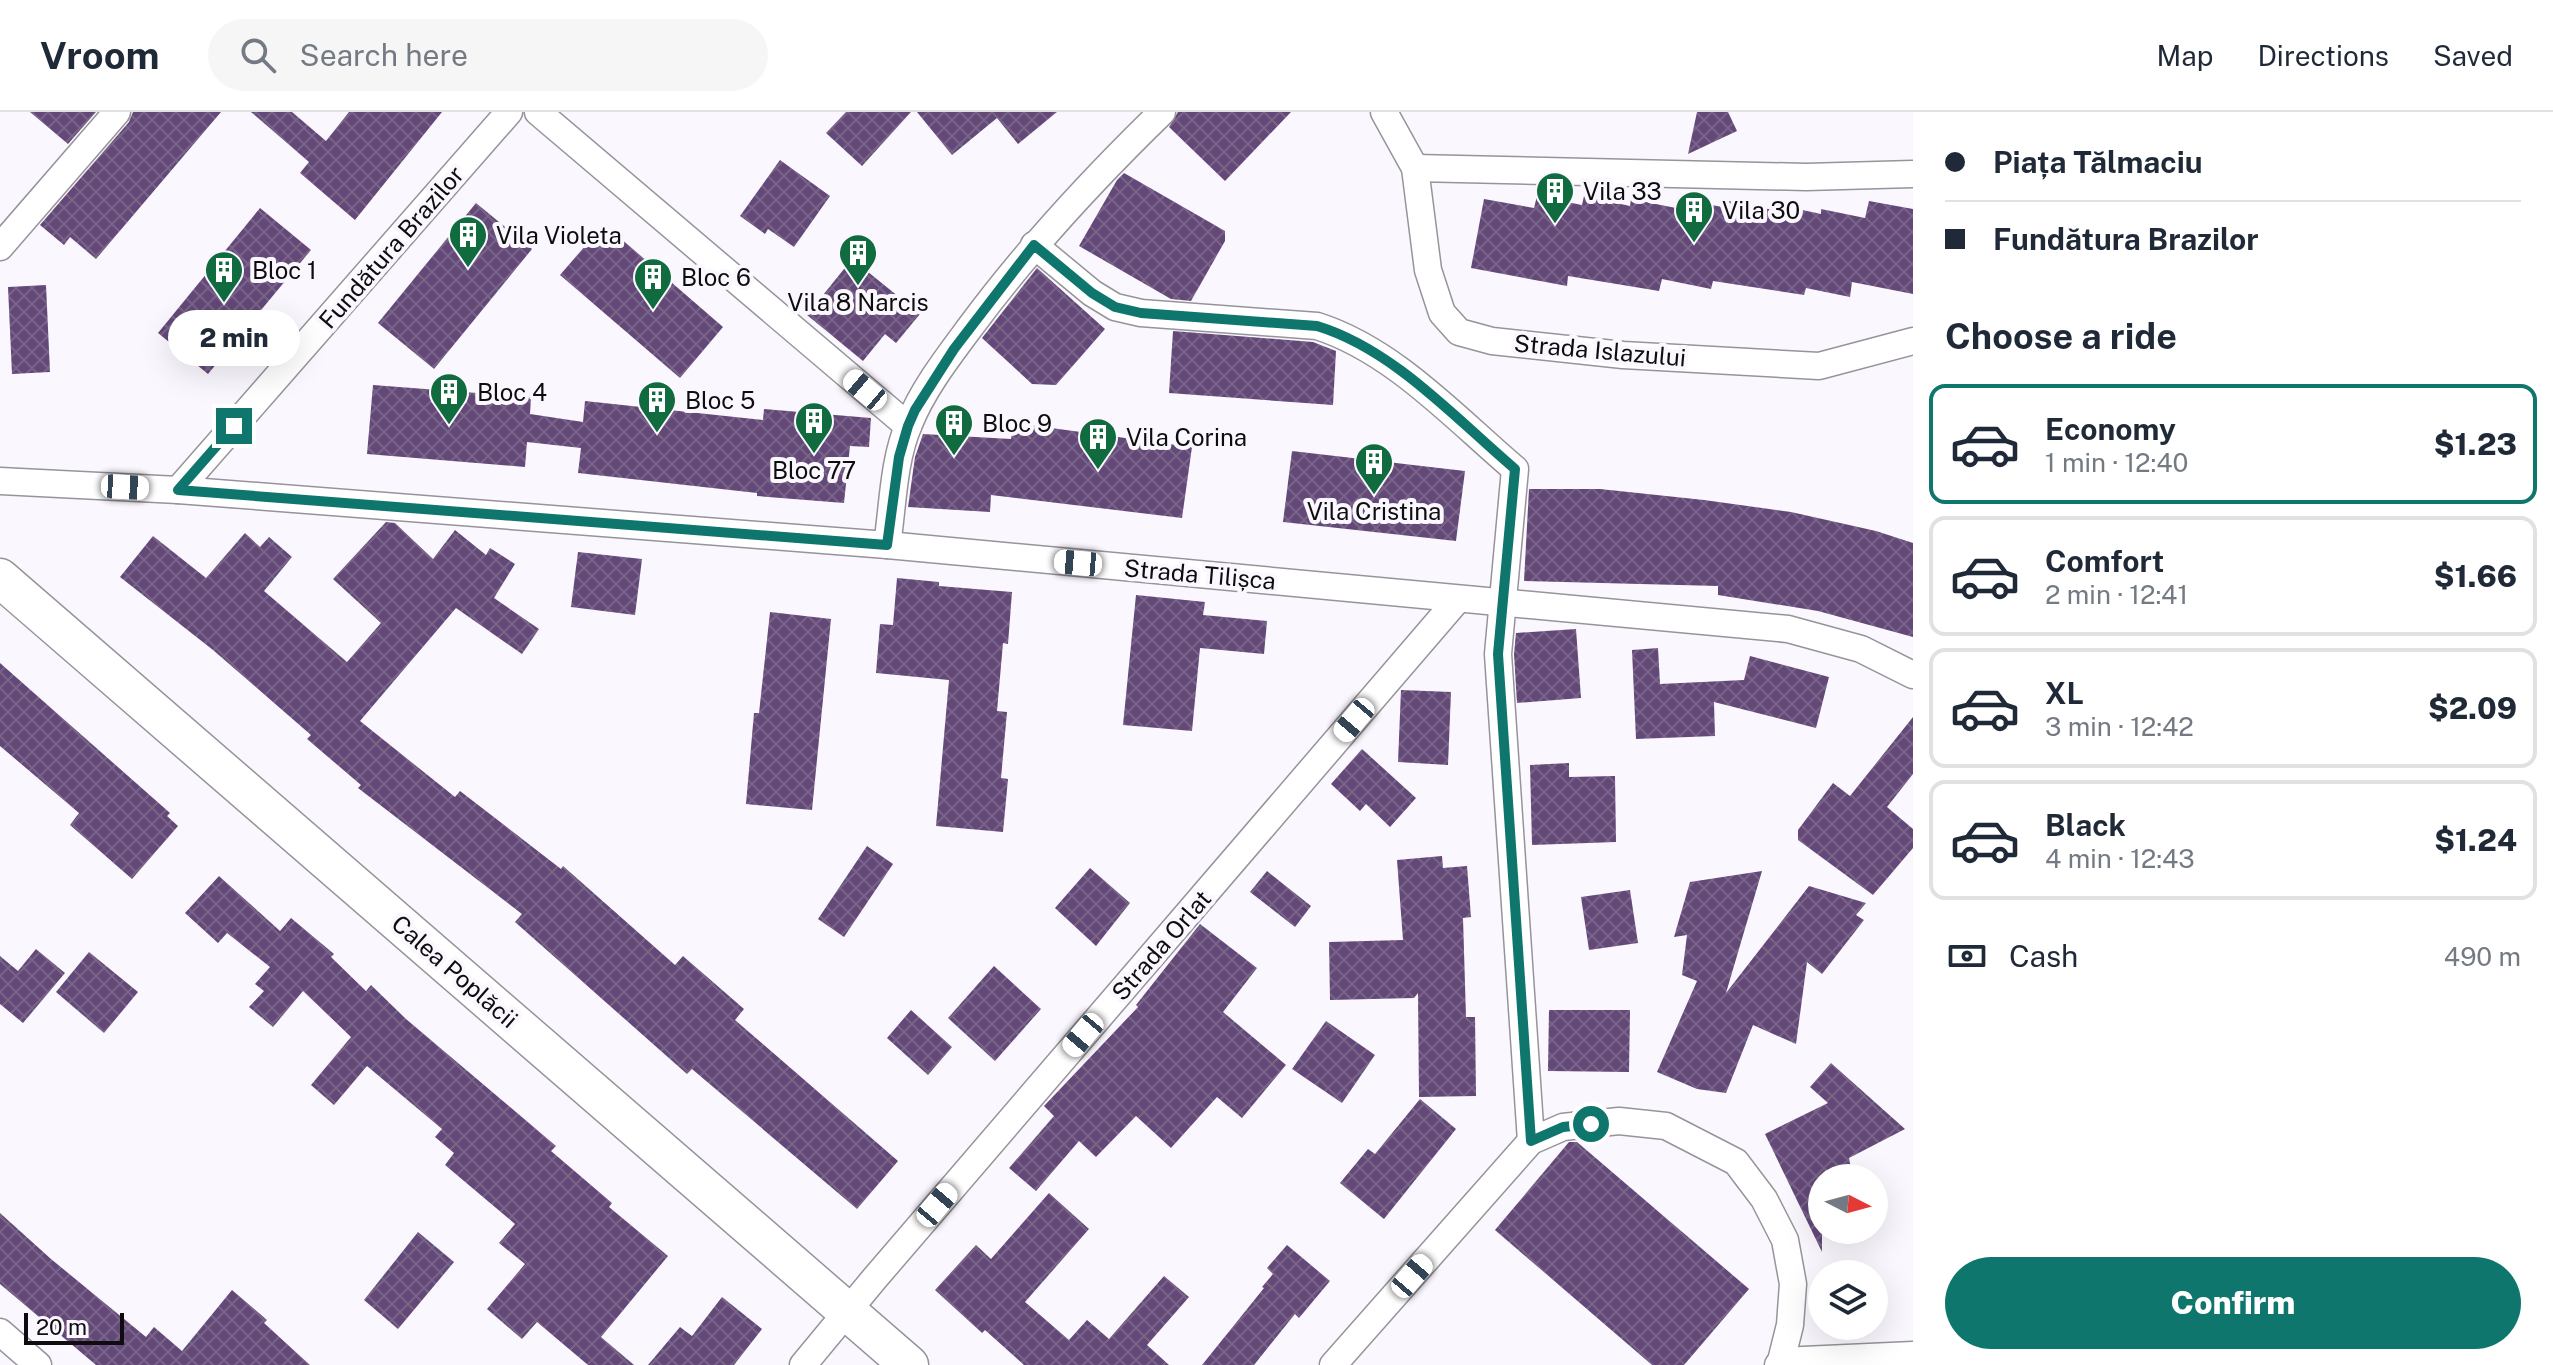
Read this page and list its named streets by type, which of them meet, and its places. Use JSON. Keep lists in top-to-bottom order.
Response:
{
  "streets": {
    "main road": ["Calea Poplăcii"],
    "street": [
      "Fundătura Brazilor",
      "Strada Islazului",
      "Strada Tilișca",
      "Strada Orlat"
    ]
  },
  "crossings": [
    ["Fundătura Brazilor", "Strada Tilișca"],
    ["Strada Tilișca", "Strada Orlat"],
    ["Strada Orlat", "Calea Poplăcii"]
  ],
  "places": {
    "building": [
      "Vila 33",
      "Vila 30",
      "Vila Violeta",
      "Vila 8 Narcis",
      "Bloc 1",
      "Bloc 6",
      "Bloc 4",
      "Bloc 5",
      "Bloc 77",
      "Bloc 9",
      "Vila Corina",
      "Vila Cristina"
    ]
  },
  "scale_bar": "20 m",
  "north": "right",
  "page": {
    "header": "Vroom",
    "search": "Search here",
    "nav": ["Map", "Directions", "Saved"],
    "banner": ["Piața Tălmaciu", "Fundătura Brazilor"],
    "heading": "Choose a ride",
    "bubble": "2 min",
    "list": [
      {
        "name": "Economy",
        "note": "1 min · 12:40",
        "value": "$1.23"
      },
      {
        "name": "Comfort",
        "note": "2 min · 12:41",
        "value": "$1.66"
      },
      {
        "name": "XL",
        "note": "3 min · 12:42",
        "value": "$2.09"
      },
      {
        "name": "Black",
        "note": "4 min · 12:43",
        "value": "$1.24"
      }
    ],
    "pay": ["Cash", "490 m"],
    "buttons": "Confirm",
    "scale": "20 m"
  }
}
